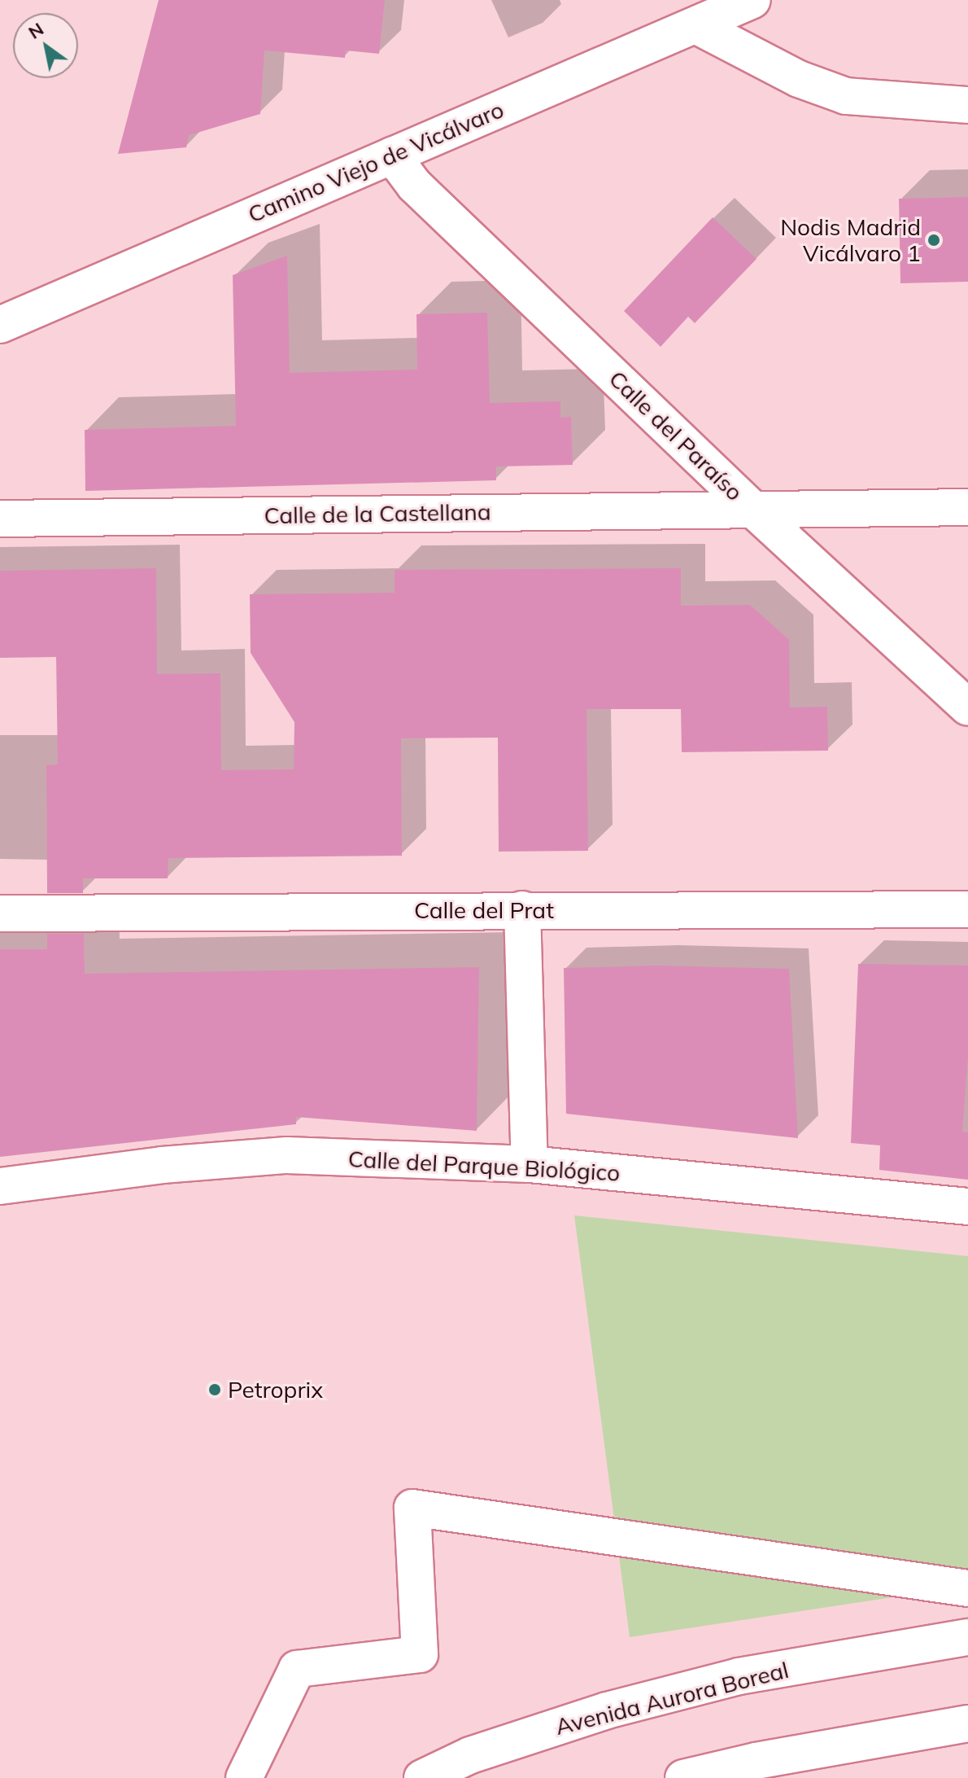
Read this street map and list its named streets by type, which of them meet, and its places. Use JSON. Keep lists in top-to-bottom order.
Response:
{
  "streets": {
    "street": [
      "Camino Viejo de Vicálvaro",
      "Calle del Paraíso",
      "Calle de la Castellana",
      "Calle del Prat",
      "Calle del Parque Biológico",
      "Avenida Aurora Boreal"
    ]
  },
  "crossings": [
    ["Camino Viejo de Vicálvaro", "Calle del Paraíso"],
    ["Calle del Paraíso", "Calle de la Castellana"]
  ],
  "places": ["Nodis Madrid Vicálvaro 1", "Petroprix"],
  "north": "top left"
}
